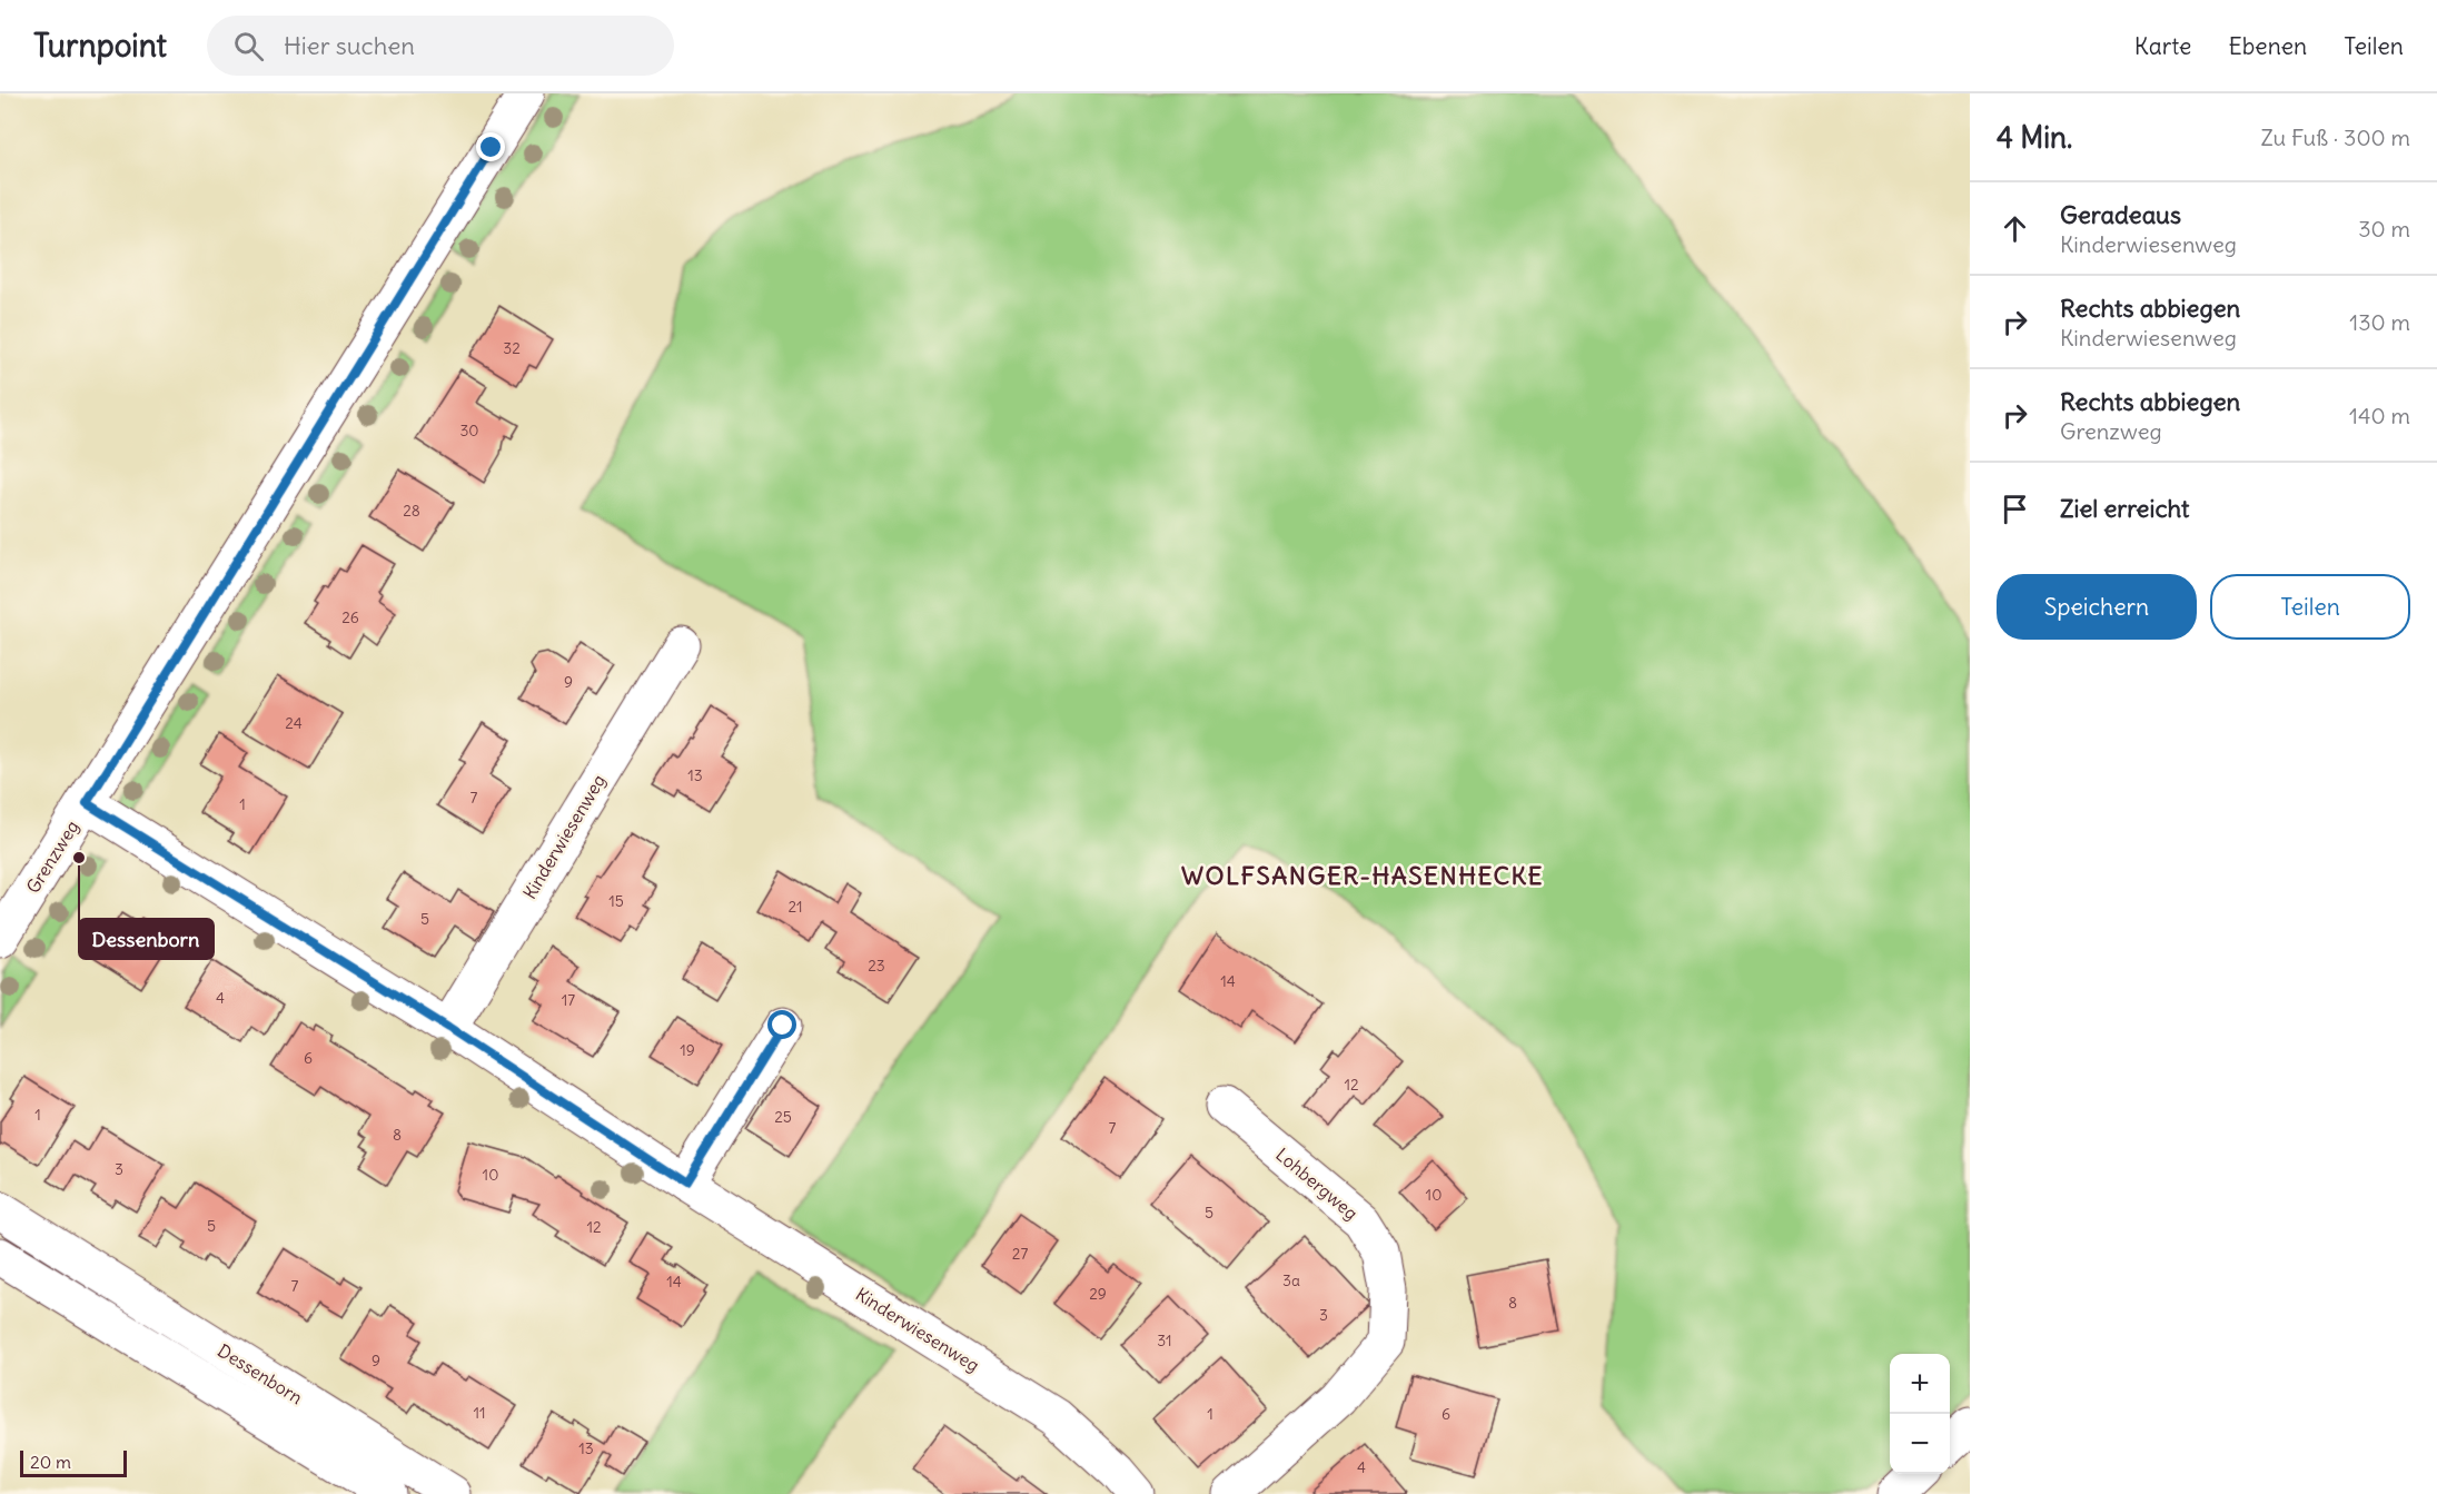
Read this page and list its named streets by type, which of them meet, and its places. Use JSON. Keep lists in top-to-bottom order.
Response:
{
  "streets": {
    "street": [
      "Kinderwiesenweg",
      "Grenzweg",
      "Lohbergweg",
      "Dessenborn"
    ]
  },
  "crossings": [
    ["Kinderwiesenweg", "Grenzweg"]
  ],
  "districts": ["WOLFSANGER-HASENHECKE"],
  "places": ["Dessenborn"],
  "house_numbers": [
    "32",
    "30",
    "28",
    "26",
    "9",
    "24",
    "13",
    "7",
    "1",
    "15",
    "21",
    "5",
    "23",
    "14",
    "4",
    "17",
    "19",
    "6",
    "12",
    "1",
    "25",
    "7",
    "8",
    "3",
    "10",
    "10",
    "5",
    "5",
    "12",
    "27",
    "3a",
    "14",
    "7",
    "29",
    "8",
    "3",
    "31",
    "9",
    "11",
    "1",
    "6",
    "13",
    "4"
  ],
  "scale_bar": "20 m",
  "page": {
    "header": "Turnpoint",
    "search": "Hier suchen",
    "nav": ["Karte", "Ebenen", "Teilen"],
    "heading": ["4 Min.", "Zu Fuß · 300 m"],
    "list": [
      ["Geradeaus", "Kinderwiesenweg", "30 m"],
      ["Rechts abbiegen", "Kinderwiesenweg", "130 m"],
      ["Rechts abbiegen", "Grenzweg", "140 m"],
      "Ziel erreicht"
    ],
    "buttons": ["Speichern", "Teilen"],
    "map_buttons": ["+", "−"],
    "scale": "20 m"
  }
}
